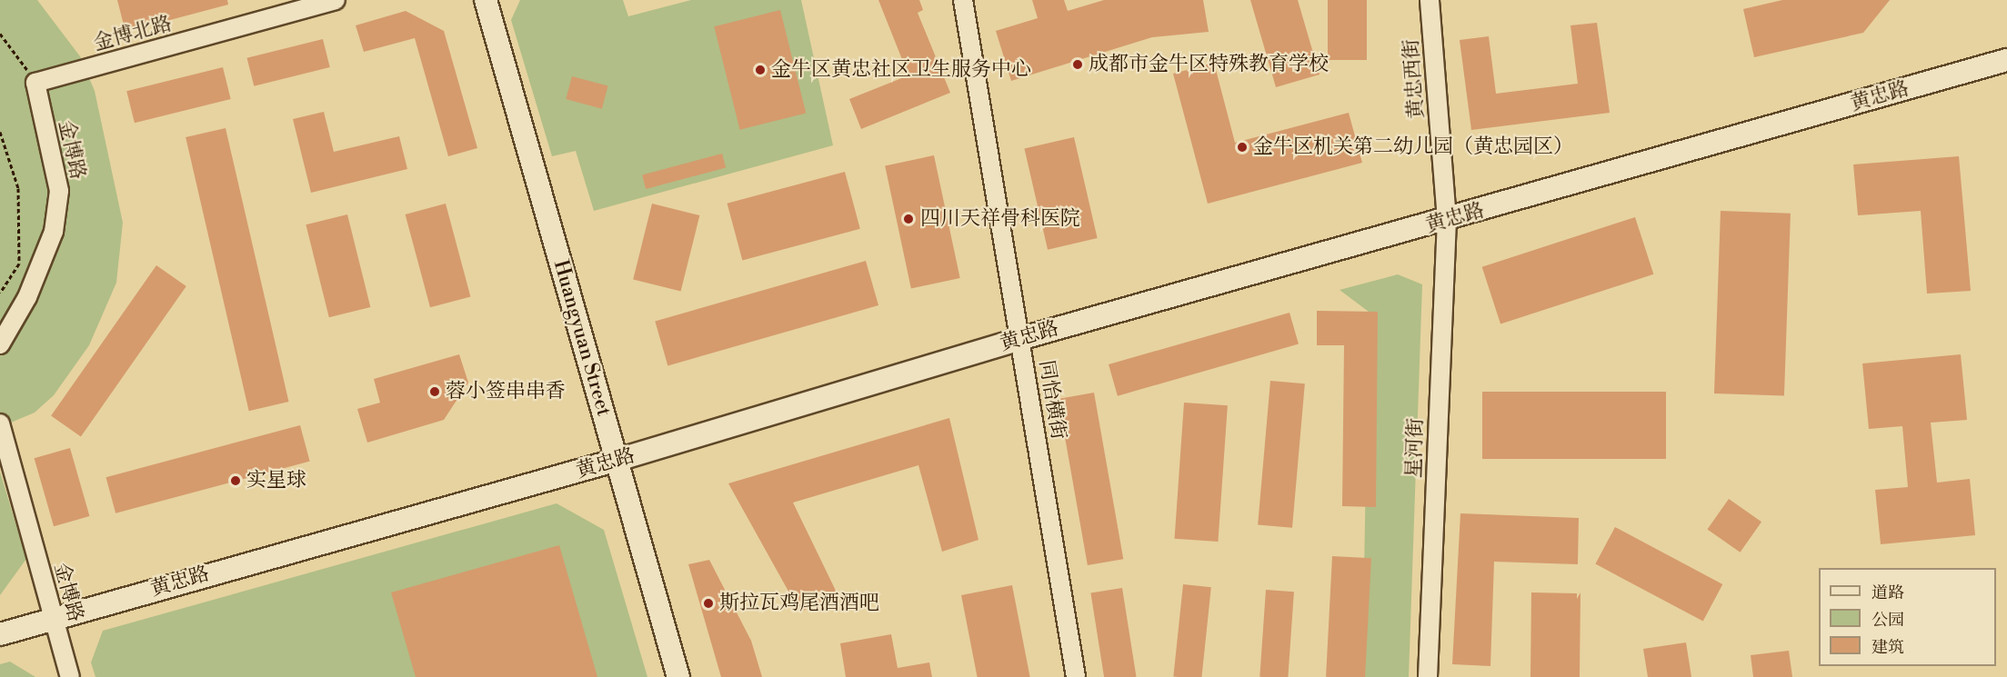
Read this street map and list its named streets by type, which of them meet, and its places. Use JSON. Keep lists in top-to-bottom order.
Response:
{
  "streets": {
    "street": [
      "金博北路",
      "黄忠西街",
      "黄忠路",
      "金博路",
      "Huangyuan Street",
      "同怡横街",
      "星河街"
    ]
  },
  "crossings": [
    ["金博北路", "金博路"],
    ["黄忠西街", "黄忠路"],
    ["黄忠西街", "星河街"],
    ["黄忠路", "金博路"],
    ["黄忠路", "Huangyuan Street"],
    ["黄忠路", "同怡横街"],
    ["黄忠路", "星河街"]
  ],
  "places": [
    "成都市金牛区特殊教育学校",
    "金牛区黄忠社区卫生服务中心",
    "金牛区机关第二幼儿园（黄忠园区）",
    "四川天祥骨科医院",
    "蓉小签串串香",
    "实星球",
    "斯拉瓦鸡尾酒酒吧"
  ],
  "legend": ["道路", "公园", "建筑"]
}
